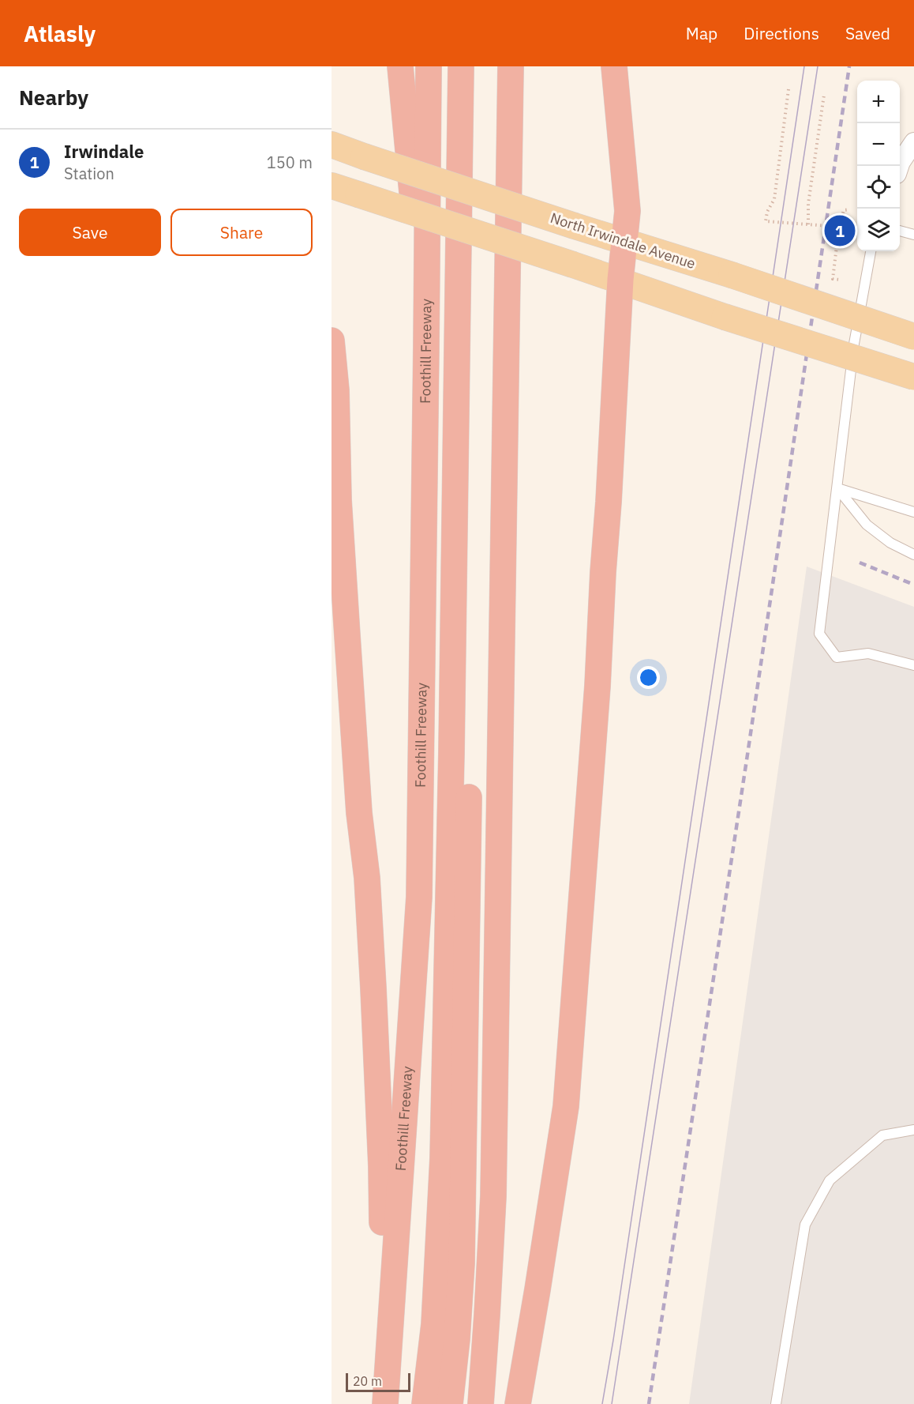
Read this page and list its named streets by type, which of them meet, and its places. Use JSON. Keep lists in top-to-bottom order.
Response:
{
  "streets": {
    "highway": ["Foothill Freeway"],
    "main road": ["North Irwindale Avenue"]
  },
  "scale_bar": "20 m",
  "page": {
    "header": "Atlasly",
    "nav": ["Map", "Directions", "Saved"],
    "heading": "Nearby",
    "map_buttons": ["+", "−"],
    "list": [
      {
        "mark": "1",
        "name": "Irwindale",
        "note": "Station",
        "value": "150 m"
      }
    ],
    "buttons": ["Save", "Share"],
    "pins": "1",
    "scale": "20 m"
  }
}
